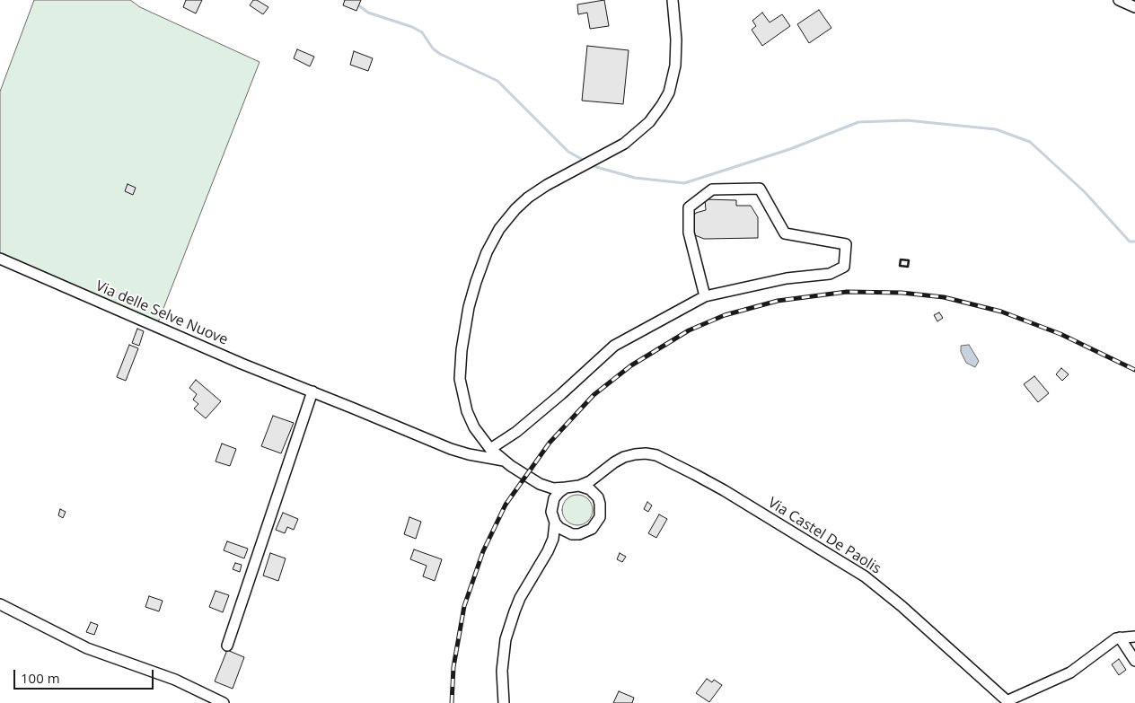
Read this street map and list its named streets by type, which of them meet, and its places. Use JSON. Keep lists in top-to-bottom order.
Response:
{
  "streets": {
    "street": ["Via delle Selve Nuove", "Via Castel De Paolis"]
  },
  "scale_bar": "100 m"
}
